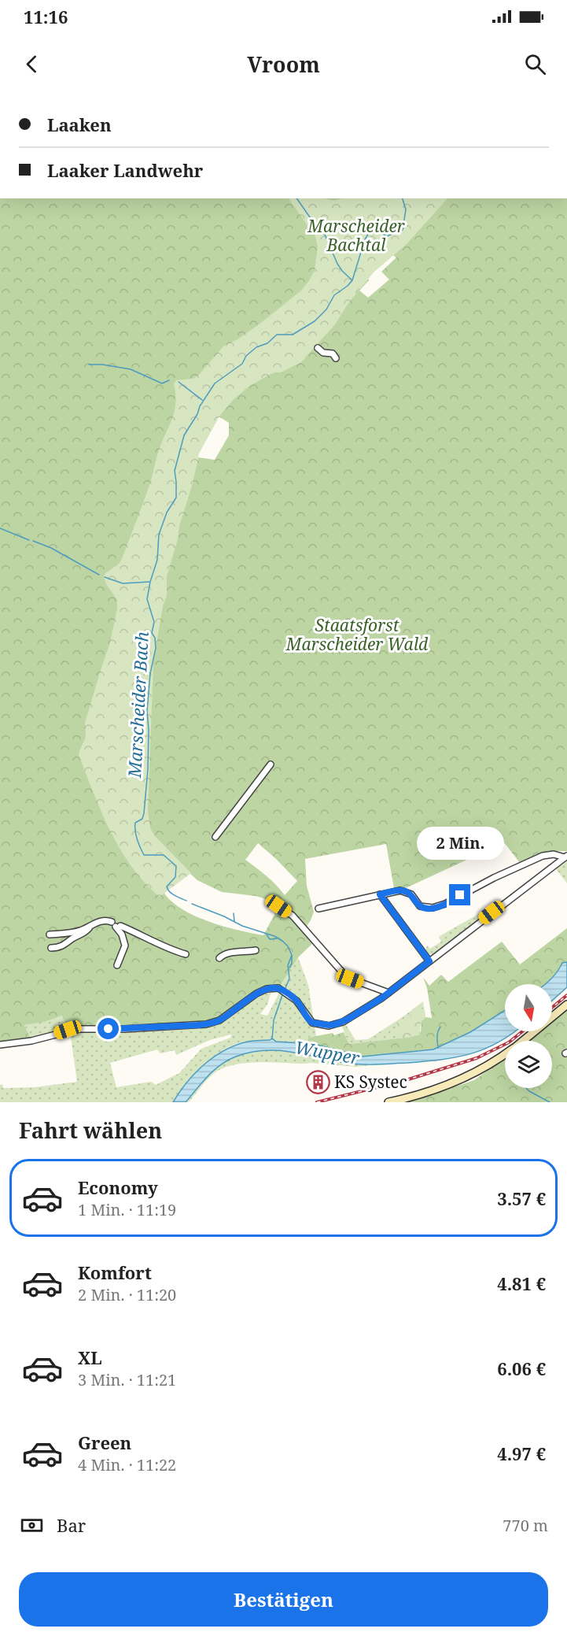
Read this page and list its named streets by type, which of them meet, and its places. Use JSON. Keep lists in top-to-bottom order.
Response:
{
  "water": ["Marscheider Bach", "Wupper"],
  "parks": ["Marscheider Bachtal", "Staatsforst Marscheider Wald"],
  "places": {
    "building": ["KS Systec"]
  },
  "north": "bottom",
  "page": {
    "status": "11:16",
    "header": "Vroom",
    "banner": ["Laaken", "Laaker Landwehr"],
    "bubble": "2 Min.",
    "heading": "Fahrt wählen",
    "list": [
      {
        "name": "Economy",
        "note": "1 Min. · 11:19",
        "value": "3.57 €"
      },
      {
        "name": "Komfort",
        "note": "2 Min. · 11:20",
        "value": "4.81 €"
      },
      {
        "name": "XL",
        "note": "3 Min. · 11:21",
        "value": "6.06 €"
      },
      {
        "name": "Green",
        "note": "4 Min. · 11:22",
        "value": "4.97 €"
      }
    ],
    "pay": ["Bar", "770 m"],
    "buttons": "Bestätigen"
  }
}
